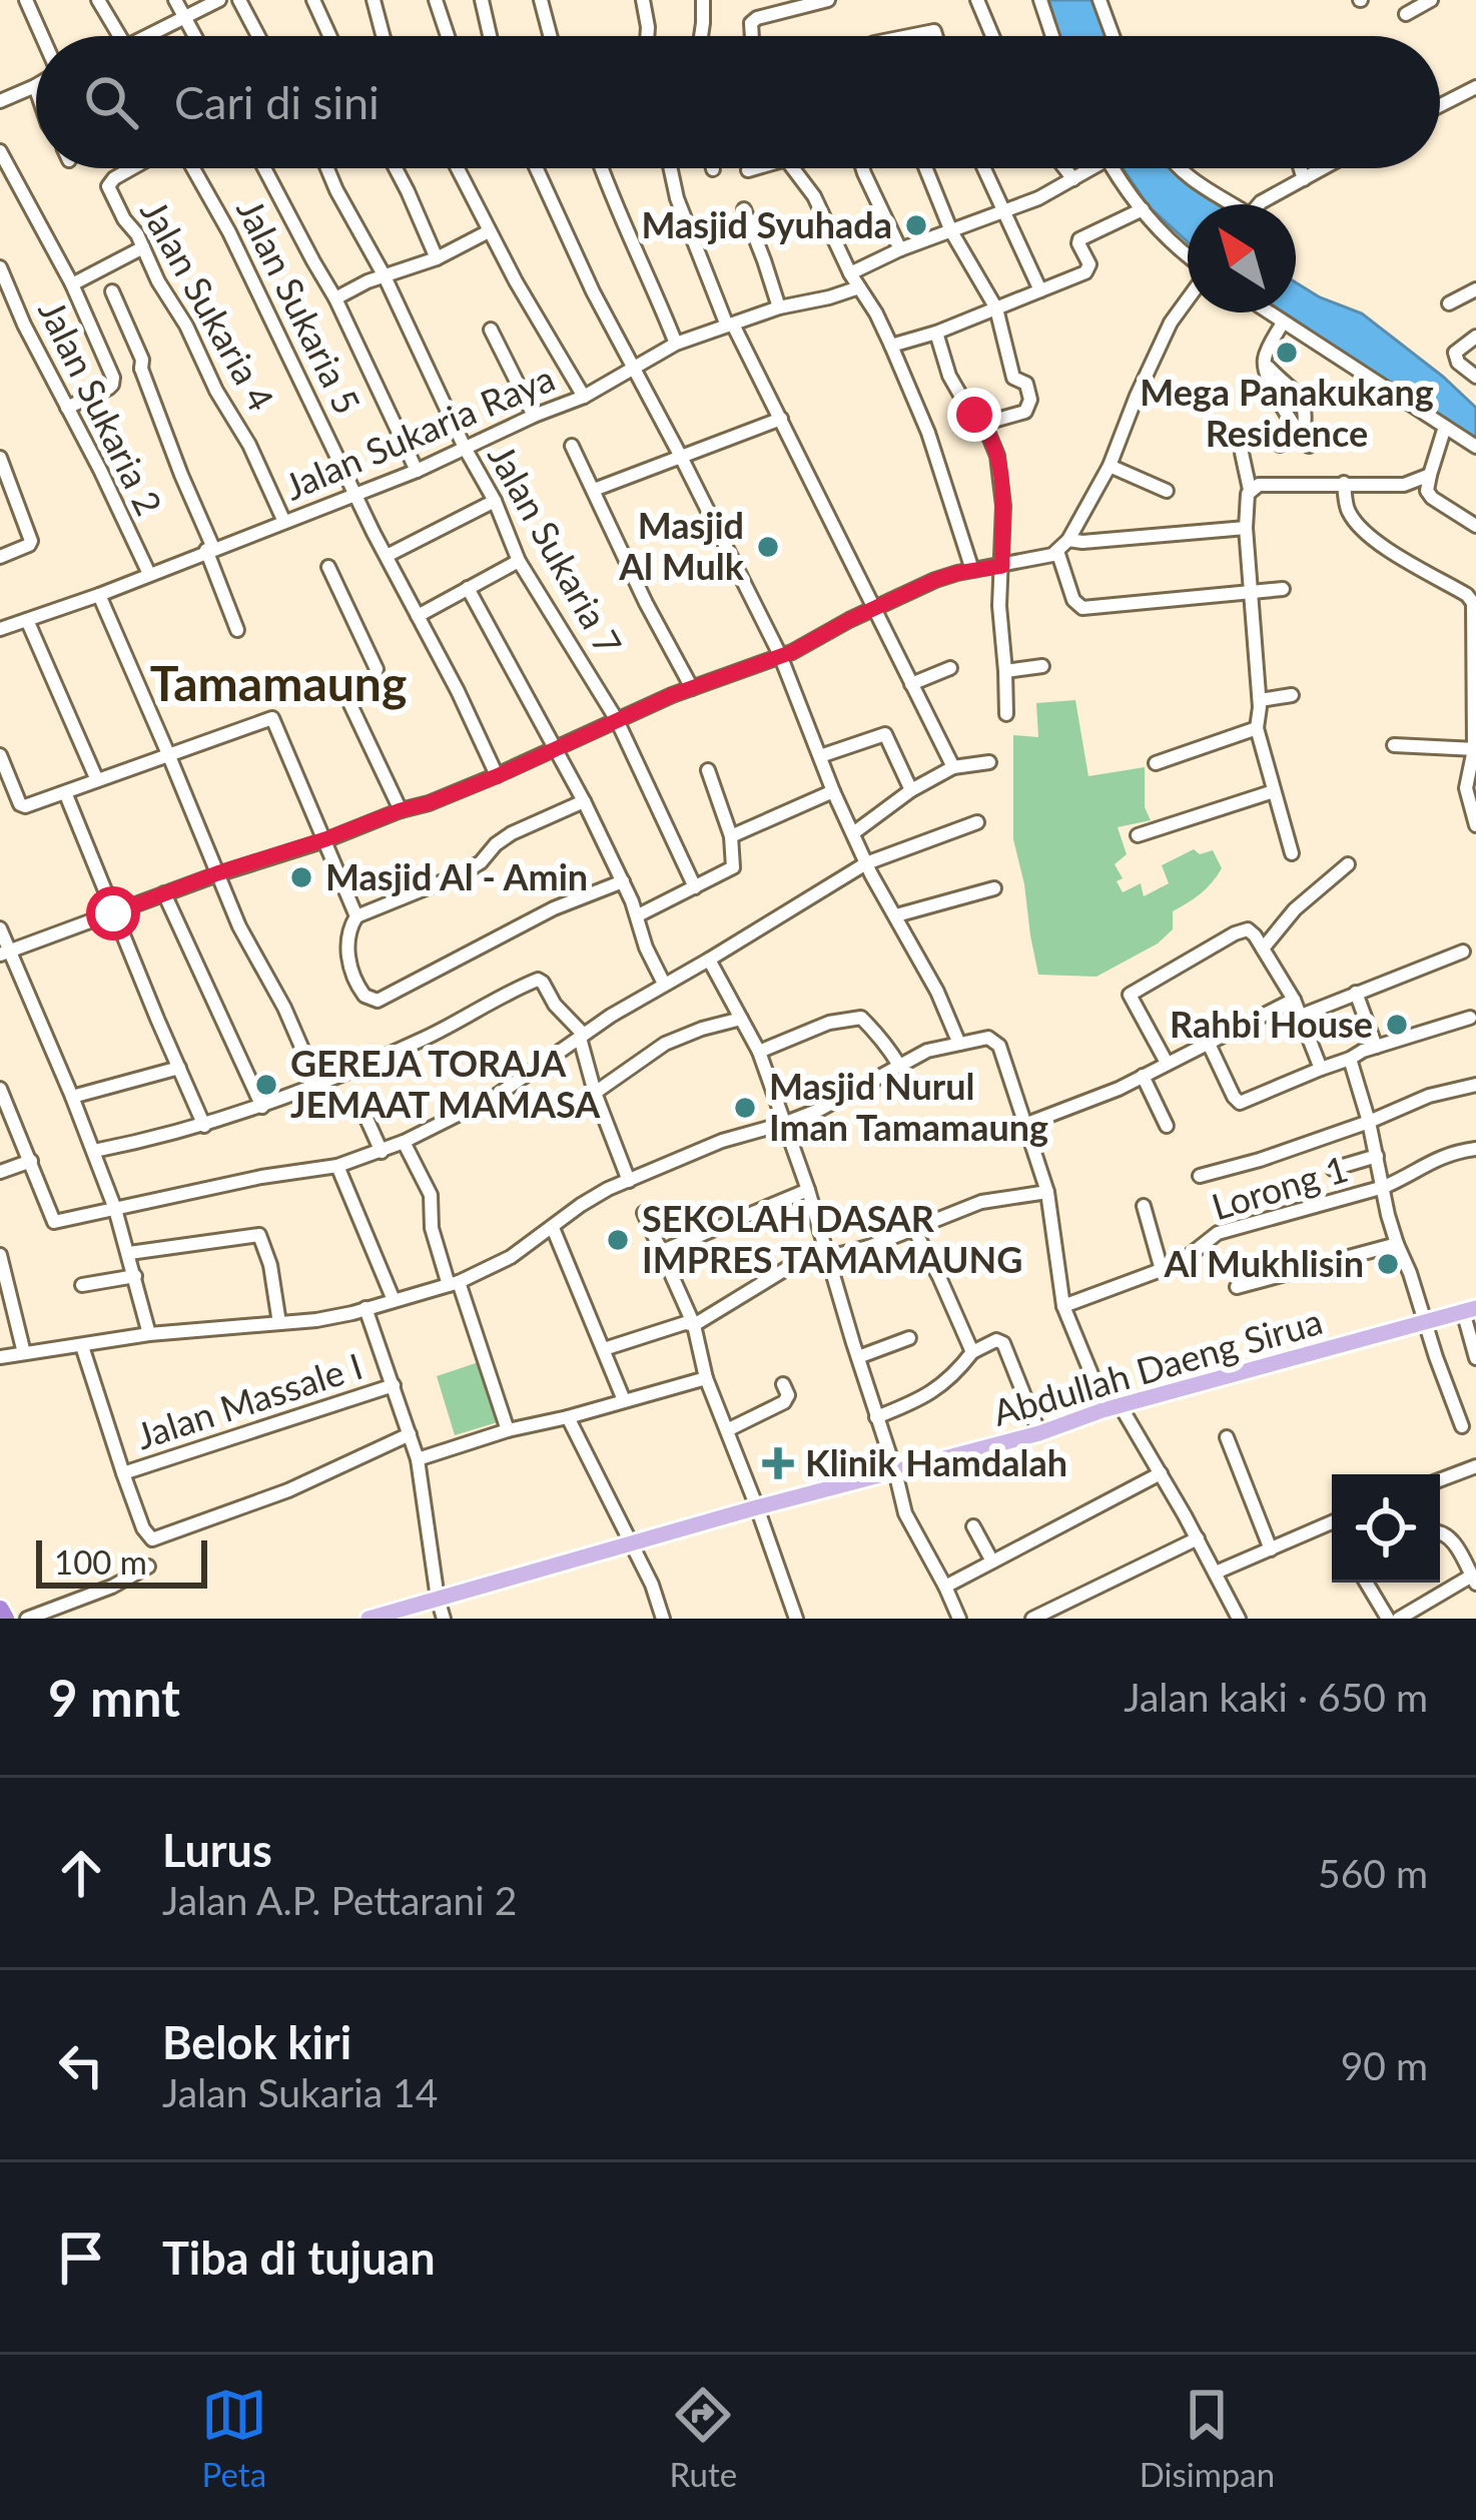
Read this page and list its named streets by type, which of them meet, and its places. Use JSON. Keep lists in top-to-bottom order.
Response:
{
  "streets": {
    "main road": ["Abdullah Daeng Sirua"],
    "street": [
      "Jalan Sukaria 4",
      "Jalan Sukaria 5",
      "Jalan Sukaria 2",
      "Jalan Sukaria Raya",
      "Jalan Sukaria 7",
      "Lorong 1",
      "Jalan Massale I"
    ]
  },
  "crossings": [
    ["Jalan Sukaria 4", "Jalan Sukaria Raya"],
    ["Jalan Sukaria 5", "Jalan Sukaria Raya"],
    ["Jalan Sukaria 2", "Jalan Sukaria Raya"],
    ["Jalan Sukaria Raya", "Jalan Sukaria 7"]
  ],
  "districts": ["Tamamaung"],
  "places": {
    "other": [
      "Masjid Syuhada",
      "Mega Panakukang Residence",
      "Masjid Al Mulk",
      "Masjid Al - Amin",
      "Rahbi House",
      "GEREJA TORAJA JEMAAT MAMASA",
      "Masjid Nurul Iman Tamamaung",
      "SEKOLAH DASAR IMPRES TAMAMAUNG",
      "Al Mukhlisin"
    ],
    "health": ["Klinik Hamdalah"]
  },
  "scale_bar": "100 m",
  "north": "top left",
  "page": {
    "search": "Cari di sini",
    "scale": "100 m",
    "heading": ["9 mnt", "Jalan kaki · 650 m"],
    "list": [
      ["Lurus", "Jalan A.P. Pettarani 2", "560 m"],
      ["Belok kiri", "Jalan Sukaria 14", "90 m"],
      "Tiba di tujuan"
    ],
    "nav": ["Peta", "Rute", "Disimpan"]
  }
}
